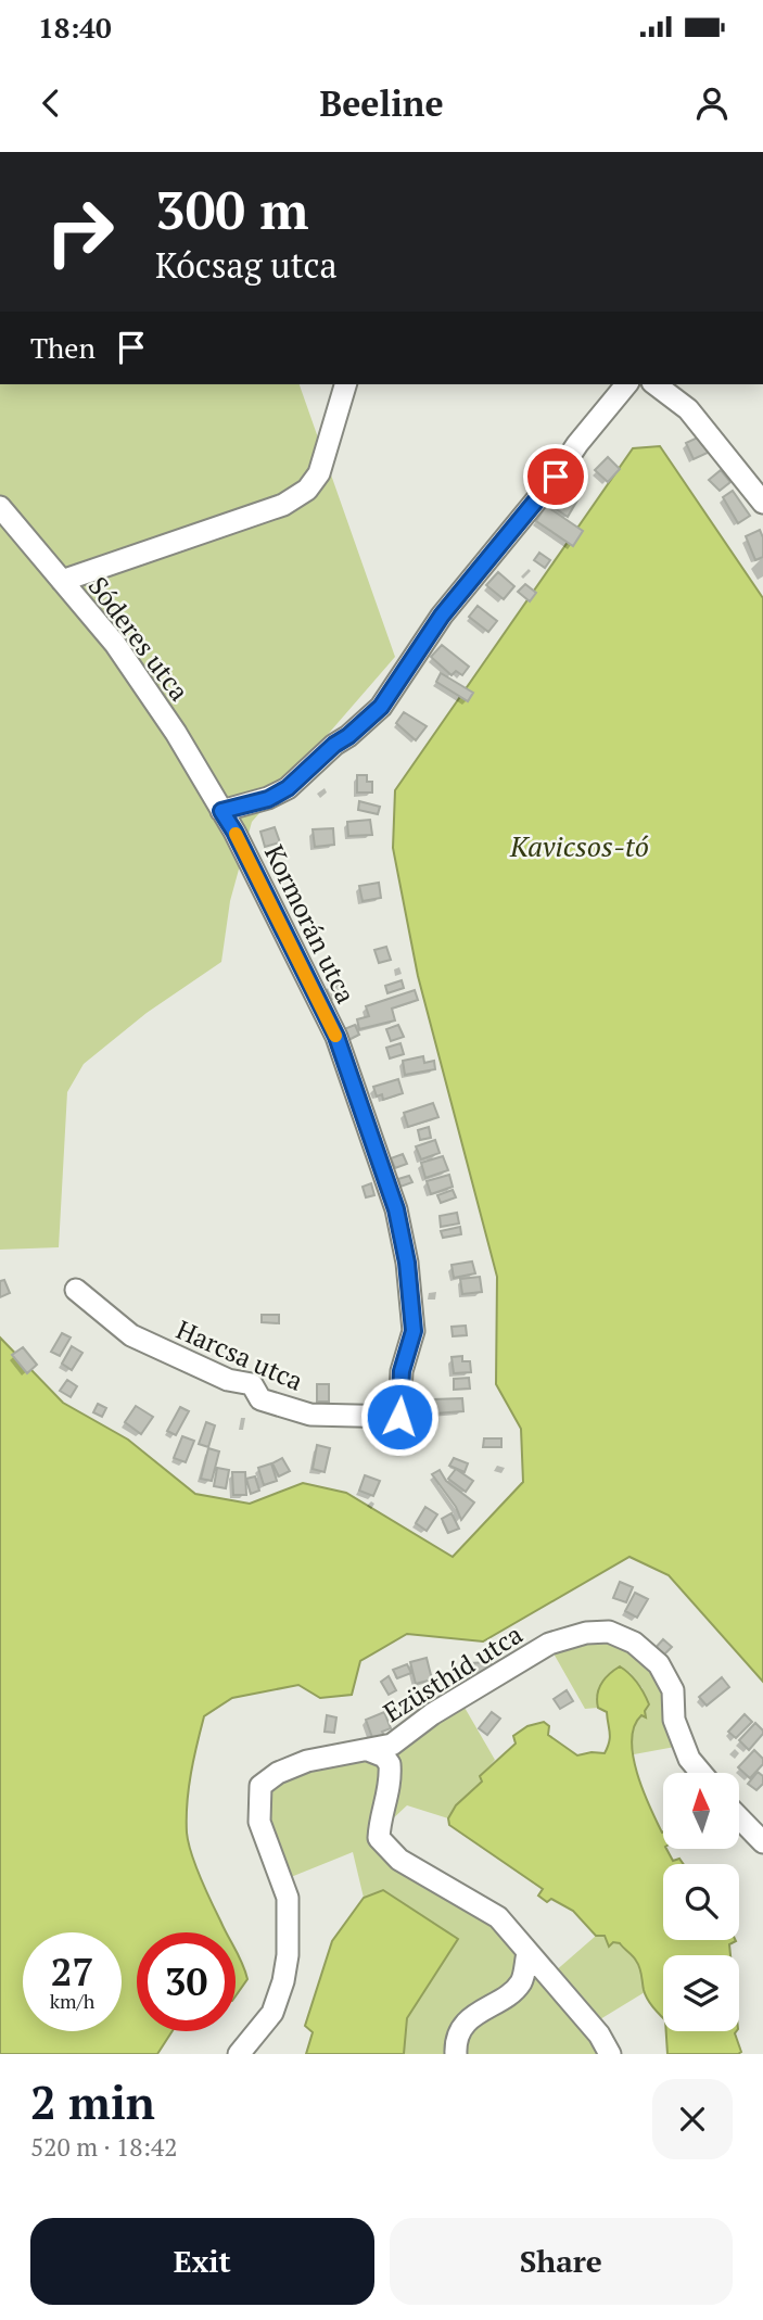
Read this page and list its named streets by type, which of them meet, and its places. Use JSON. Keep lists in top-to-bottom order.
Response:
{
  "streets": {
    "street": [
      "Sóderes utca",
      "Kormorán utca",
      "Harcsa utca",
      "Ezüsthíd utca"
    ]
  },
  "crossings": [
    ["Sóderes utca", "Kormorán utca"],
    ["Kormorán utca", "Harcsa utca"]
  ],
  "water": ["Kavicsos-tó"],
  "north": "top",
  "page": {
    "status": "18:40",
    "header": "Beeline",
    "turn": ["300 m", "Kócsag utca"],
    "then": "Then",
    "speed": "27 km/h",
    "limit": "30",
    "heading": ["2 min", "520 m · 18:42"],
    "buttons": ["Exit", "Share"]
  }
}
